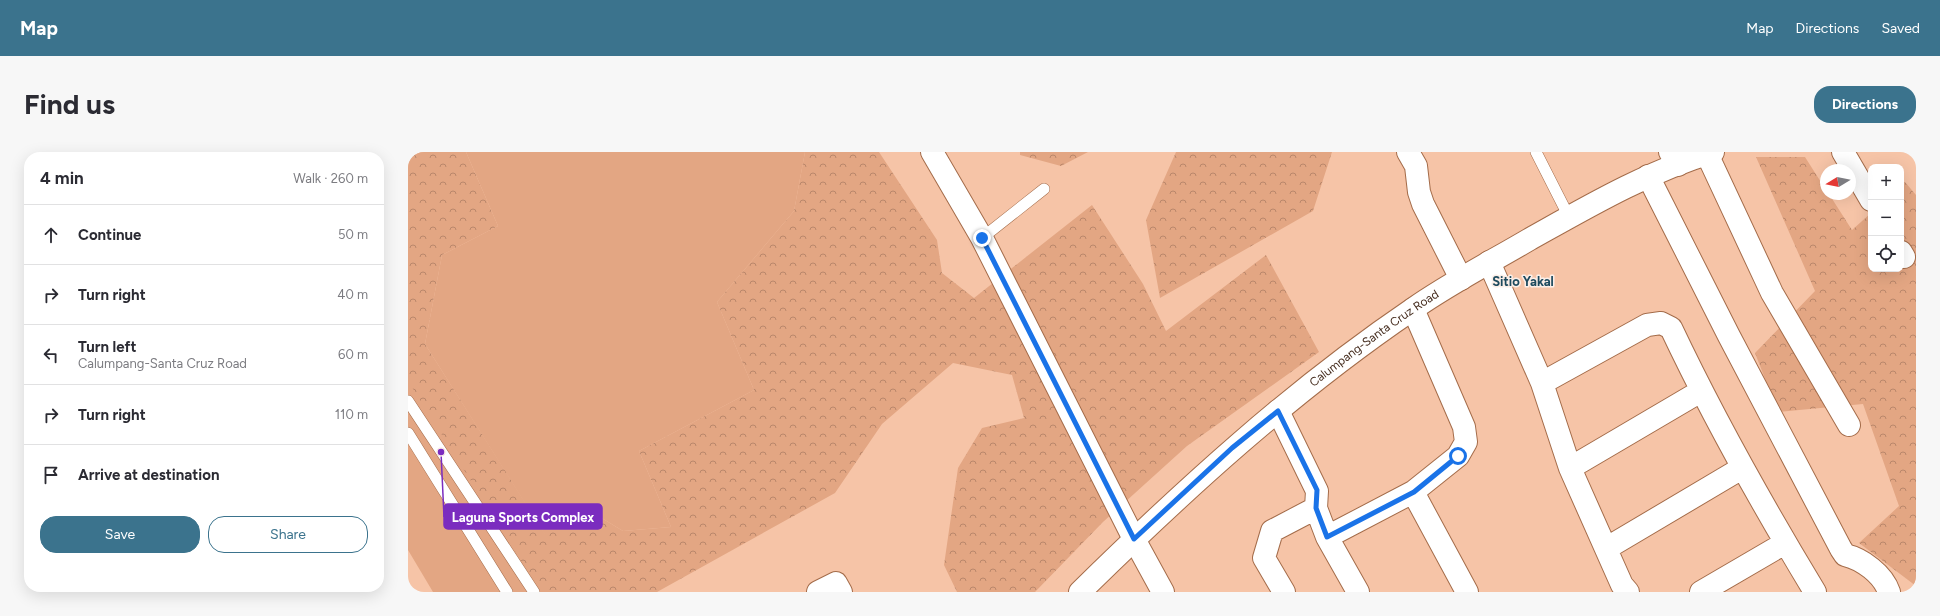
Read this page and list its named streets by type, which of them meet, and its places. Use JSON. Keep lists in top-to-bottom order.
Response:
{
  "streets": {
    "street": ["Calumpang-Santa Cruz Road"]
  },
  "districts": ["Sitio Yakal"],
  "places": ["Laguna Sports Complex"],
  "north": "left",
  "page": {
    "header": "Map",
    "nav": ["Map", "Directions", "Saved"],
    "buttons": [
      "Directions",
      ["Save", "Share"]
    ],
    "title": "Find us",
    "heading": ["4 min", "Walk · 260 m"],
    "map_buttons": ["+", "−"],
    "list": [
      ["Continue", "50 m"],
      ["Turn right", "40 m"],
      ["Turn left", "Calumpang-Santa Cruz Road", "60 m"],
      ["Turn right", "110 m"],
      "Arrive at destination"
    ]
  }
}
